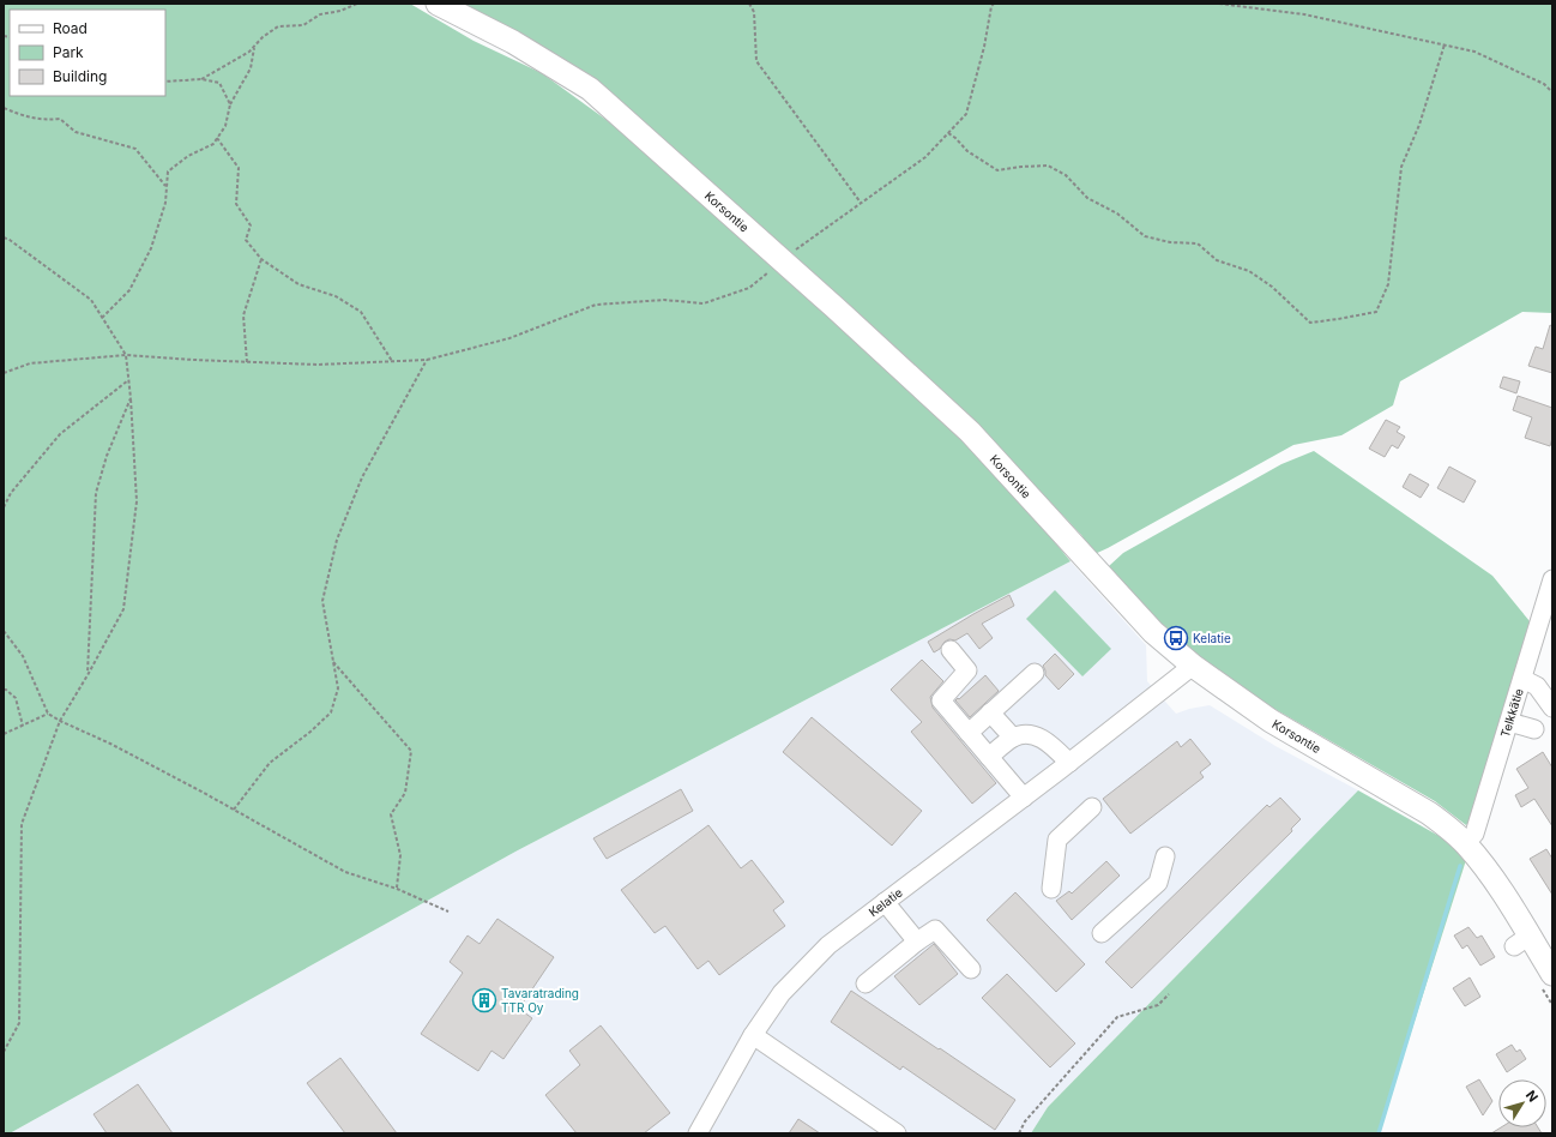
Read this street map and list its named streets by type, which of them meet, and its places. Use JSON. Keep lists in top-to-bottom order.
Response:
{
  "streets": {
    "main road": ["Korsontie"],
    "street": ["Telkkätie", "Kelatie"]
  },
  "crossings": [
    ["Korsontie", "Telkkätie"],
    ["Korsontie", "Kelatie"]
  ],
  "places": {
    "bus stop": ["Kelatie"],
    "building": ["Tavaratrading TTR Oy"]
  },
  "legend": ["Road", "Park", "Building"],
  "north": "top right"
}
